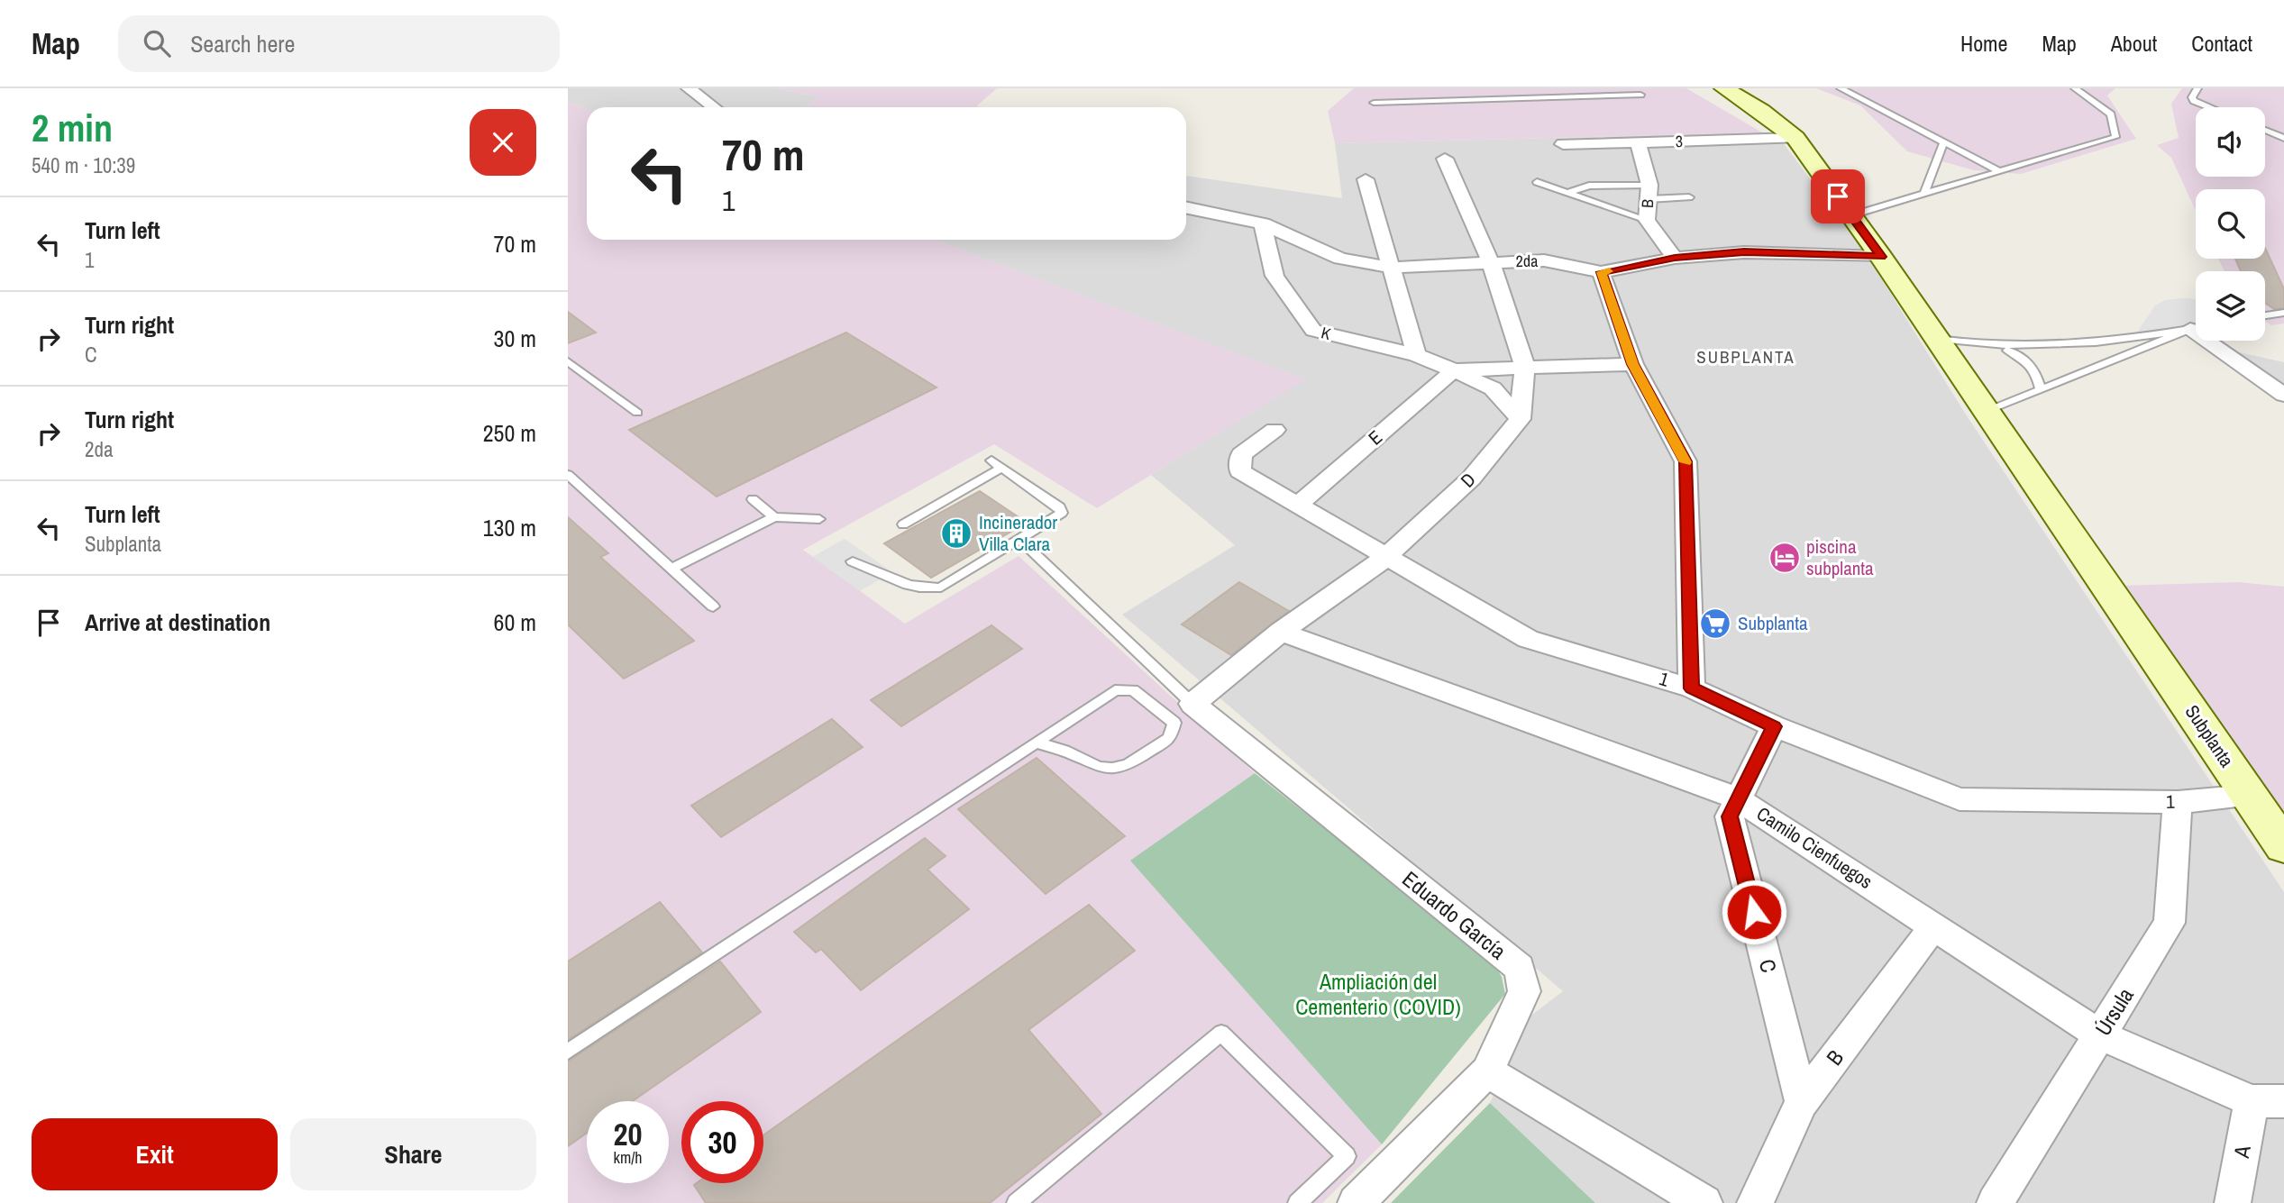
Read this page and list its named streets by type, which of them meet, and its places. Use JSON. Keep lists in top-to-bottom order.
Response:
{
  "streets": {
    "street": [
      "3",
      "B",
      "2da",
      "K",
      "E",
      "D",
      "1",
      "Subplanta",
      "Camilo Cienfuegos",
      "Eduardo García",
      "C",
      "Úrsula",
      "A"
    ]
  },
  "crossings": [
    ["3", "B"],
    ["3", "Subplanta"],
    ["B", "2da"],
    ["B", "Camilo Cienfuegos"],
    ["B", "C"],
    ["2da", "K"],
    ["2da", "Subplanta"],
    ["K", "E"],
    ["K", "D"],
    ["E", "1"],
    ["D", "1"],
    ["D", "Camilo Cienfuegos"],
    ["D", "Eduardo García"],
    ["1", "Subplanta"],
    ["1", "C"],
    ["1", "Úrsula"],
    ["Camilo Cienfuegos", "C"],
    ["Camilo Cienfuegos", "Úrsula"],
    ["Camilo Cienfuegos", "A"]
  ],
  "districts": ["SUBPLANTA"],
  "parks": ["Ampliación del Cementerio (COVID)"],
  "places": {
    "building": ["Incinerador Villa Clara"],
    "hotel": ["piscina subplanta"],
    "supermarket": ["Subplanta"]
  },
  "page": {
    "header": "Map",
    "search": "Search here",
    "nav": [
      "Home",
      "Map",
      "About",
      "Contact"
    ],
    "heading": ["2 min", "540 m · 10:39"],
    "turn": ["70 m", "1"],
    "list": [
      {
        "name": "Turn left",
        "note": "1",
        "value": "70 m"
      },
      {
        "name": "Turn right",
        "note": "C",
        "value": "30 m"
      },
      {
        "name": "Turn right",
        "note": "2da",
        "value": "250 m"
      },
      {
        "name": "Turn left",
        "note": "Subplanta",
        "value": "130 m"
      },
      {
        "name": "Arrive at destination",
        "value": "60 m"
      }
    ],
    "speed": "20 km/h",
    "limit": "30",
    "buttons": ["Exit", "Share"]
  }
}
